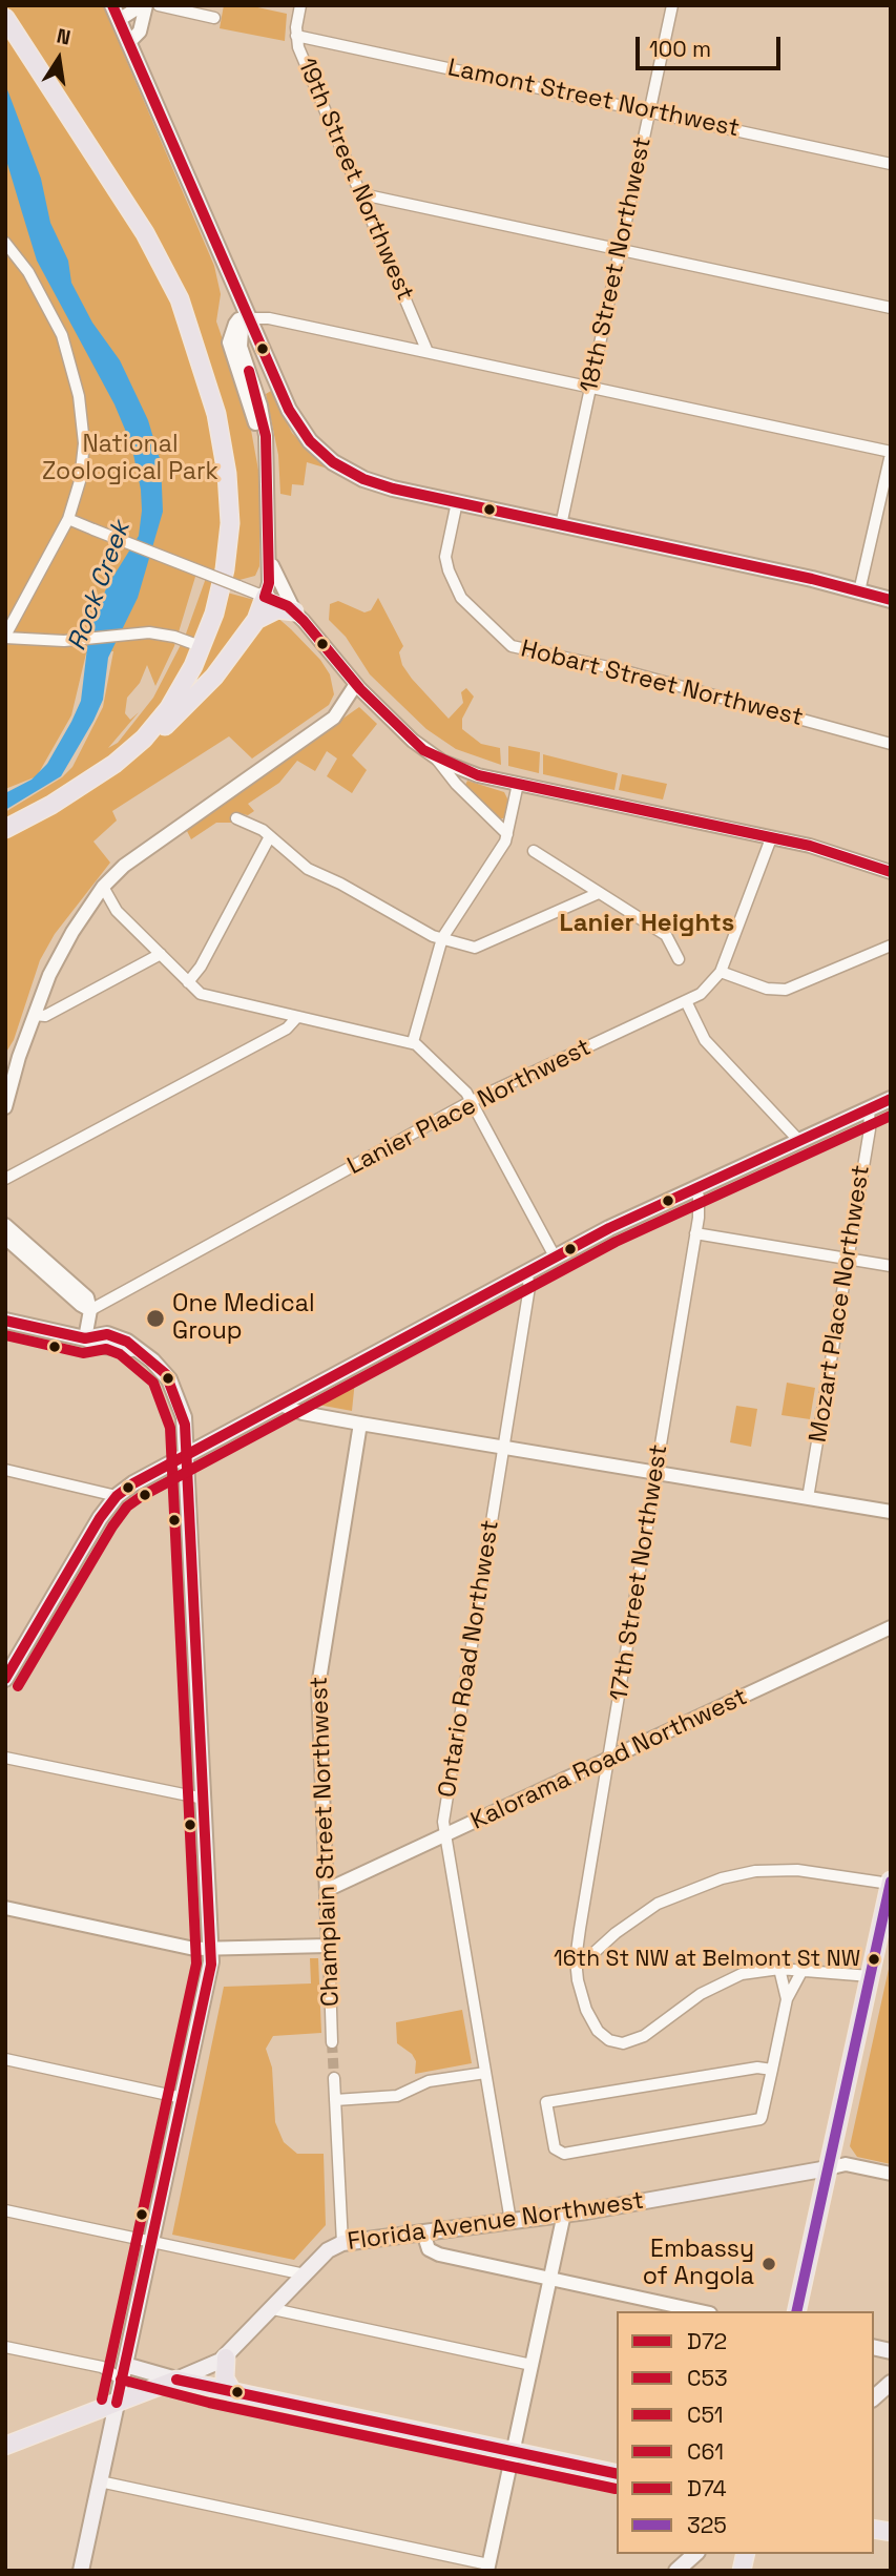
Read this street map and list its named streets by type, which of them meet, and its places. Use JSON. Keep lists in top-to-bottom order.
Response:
{
  "streets": {
    "main road": ["Florida Avenue Northwest"],
    "street": [
      "Lamont Street Northwest",
      "19th Street Northwest",
      "18th Street Northwest",
      "Hobart Street Northwest",
      "Lanier Place Northwest",
      "Mozart Place Northwest",
      "17th Street Northwest",
      "Ontario Road Northwest",
      "Kalorama Road Northwest",
      "Champlain Street Northwest"
    ]
  },
  "crossings": [
    ["Lamont Street Northwest", "19th Street Northwest"],
    ["Lamont Street Northwest", "18th Street Northwest"],
    ["17th Street Northwest", "Kalorama Road Northwest"],
    ["Ontario Road Northwest", "Kalorama Road Northwest"],
    ["Ontario Road Northwest", "Florida Avenue Northwest"],
    ["Kalorama Road Northwest", "Champlain Street Northwest"]
  ],
  "districts": ["Lanier Heights"],
  "water": ["Rock Creek"],
  "parks": ["National Zoological Park"],
  "places": ["One Medical Group", "16th St NW at Belmont St NW", "Embassy of Angola"],
  "lines": [
    "transit line C61",
    "transit line D72",
    "transit line D74",
    "transit line C53",
    "transit line C51",
    "transit line 325"
  ],
  "legend": [
    "D72",
    "C53",
    "C51",
    "C61",
    "D74",
    "325"
  ],
  "scale_bar": "100 m",
  "north": "top"
}
